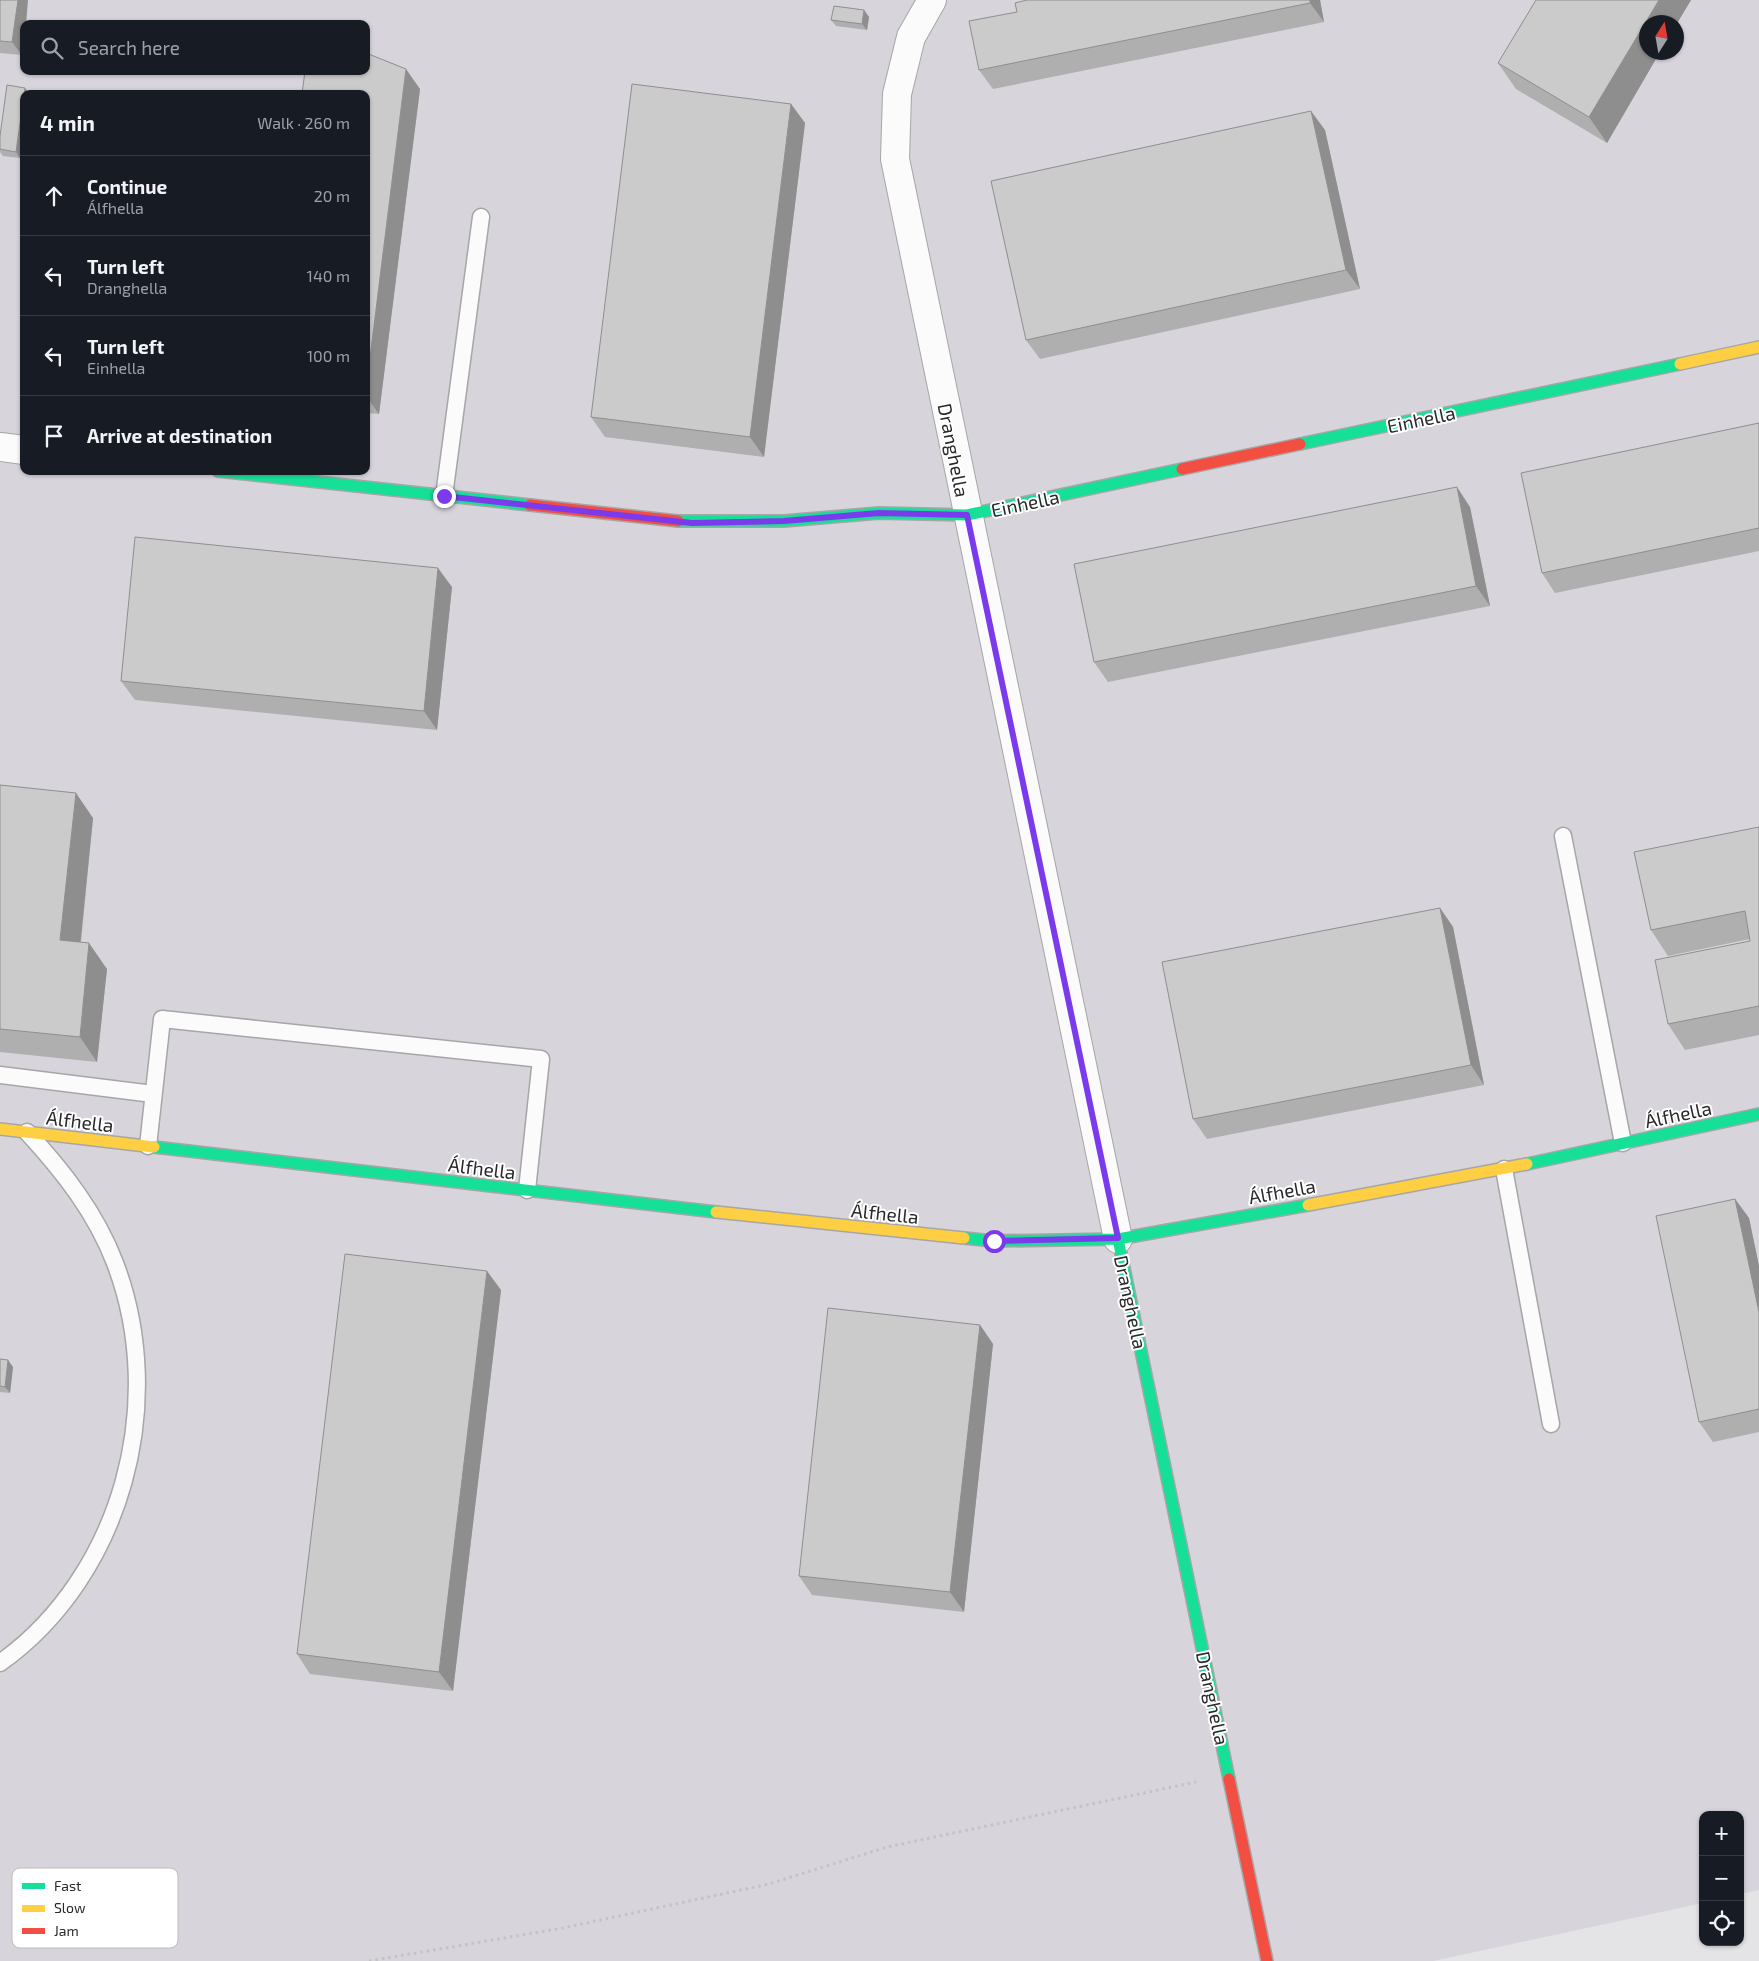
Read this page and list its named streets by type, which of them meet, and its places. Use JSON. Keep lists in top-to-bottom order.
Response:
{
  "streets": {
    "street": ["Einhella", "Dranghella", "Álfhella"]
  },
  "crossings": [
    ["Einhella", "Dranghella"],
    ["Dranghella", "Álfhella"]
  ],
  "legend": ["Fast", "Slow", "Jam"],
  "north": "top",
  "page": {
    "search": "Search here",
    "heading": ["4 min", "Walk · 260 m"],
    "list": [
      ["Continue", "Álfhella", "20 m"],
      ["Turn left", "Dranghella", "140 m"],
      ["Turn left", "Einhella", "100 m"],
      "Arrive at destination"
    ],
    "map_buttons": ["+", "−"]
  }
}
